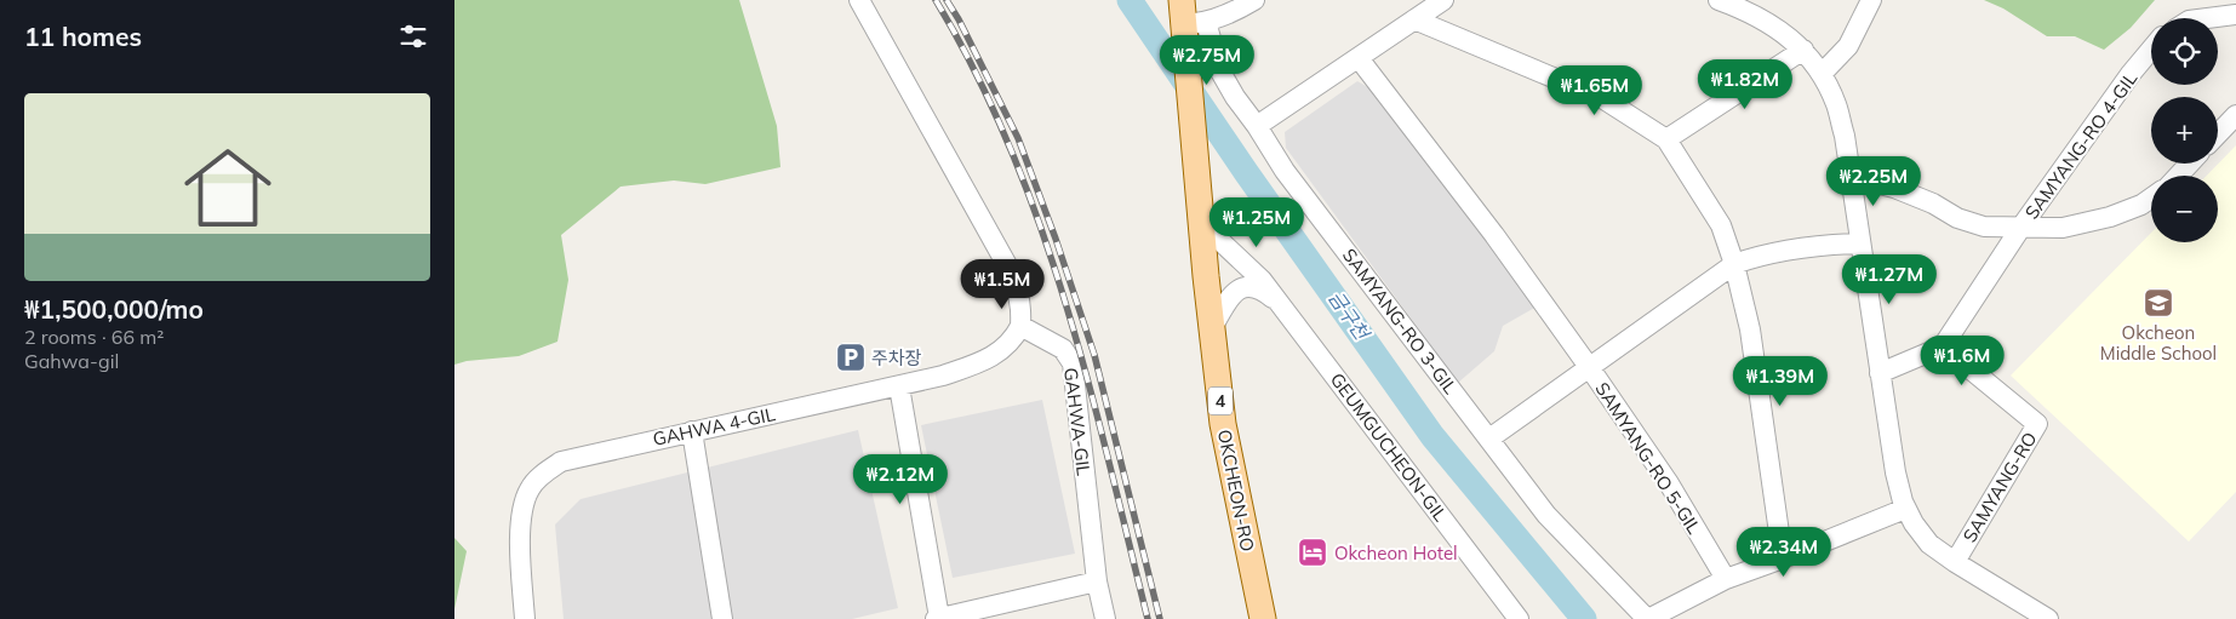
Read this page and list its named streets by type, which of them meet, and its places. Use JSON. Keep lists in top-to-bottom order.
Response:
{
  "streets": {
    "main road": ["4", "OKCHEON-RO"],
    "street": [
      "SAMYANG-RO 4-GIL",
      "SAMYANG-RO 3-GIL",
      "GAHWA-GIL",
      "GAHWA 4-GIL",
      "GEUMGUCHEON-GIL",
      "SAMYANG-RO 5-GIL",
      "SAMYANG-RO"
    ]
  },
  "crossings": [
    ["SAMYANG-RO 4-GIL", "SAMYANG-RO"],
    ["SAMYANG-RO 3-GIL", "SAMYANG-RO 5-GIL"],
    ["SAMYANG-RO 3-GIL", "OKCHEON-RO"],
    ["GAHWA-GIL", "GAHWA 4-GIL"],
    ["GEUMGUCHEON-GIL", "OKCHEON-RO"],
    ["SAMYANG-RO 5-GIL", "SAMYANG-RO"]
  ],
  "water": ["금구천"],
  "places": {
    "school or university": ["Okcheon Middle School"],
    "parking": ["주차장"],
    "hotel": ["Okcheon Hotel"]
  },
  "page": {
    "heading": "11 homes",
    "map_buttons": ["+", "−"],
    "price": [
      "₩2.75M",
      "₩1.82M",
      "₩1.65M",
      "₩2.25M",
      "₩1.25M",
      "₩1.27M",
      "₩1.5M",
      "₩1.6M",
      "₩1.39M",
      "₩2.12M",
      "₩2.34M"
    ],
    "list": [
      {
        "name": "₩1,500,000/mo",
        "note": "2 rooms · 66 m² · Gahwa-gil"
      }
    ]
  }
}
